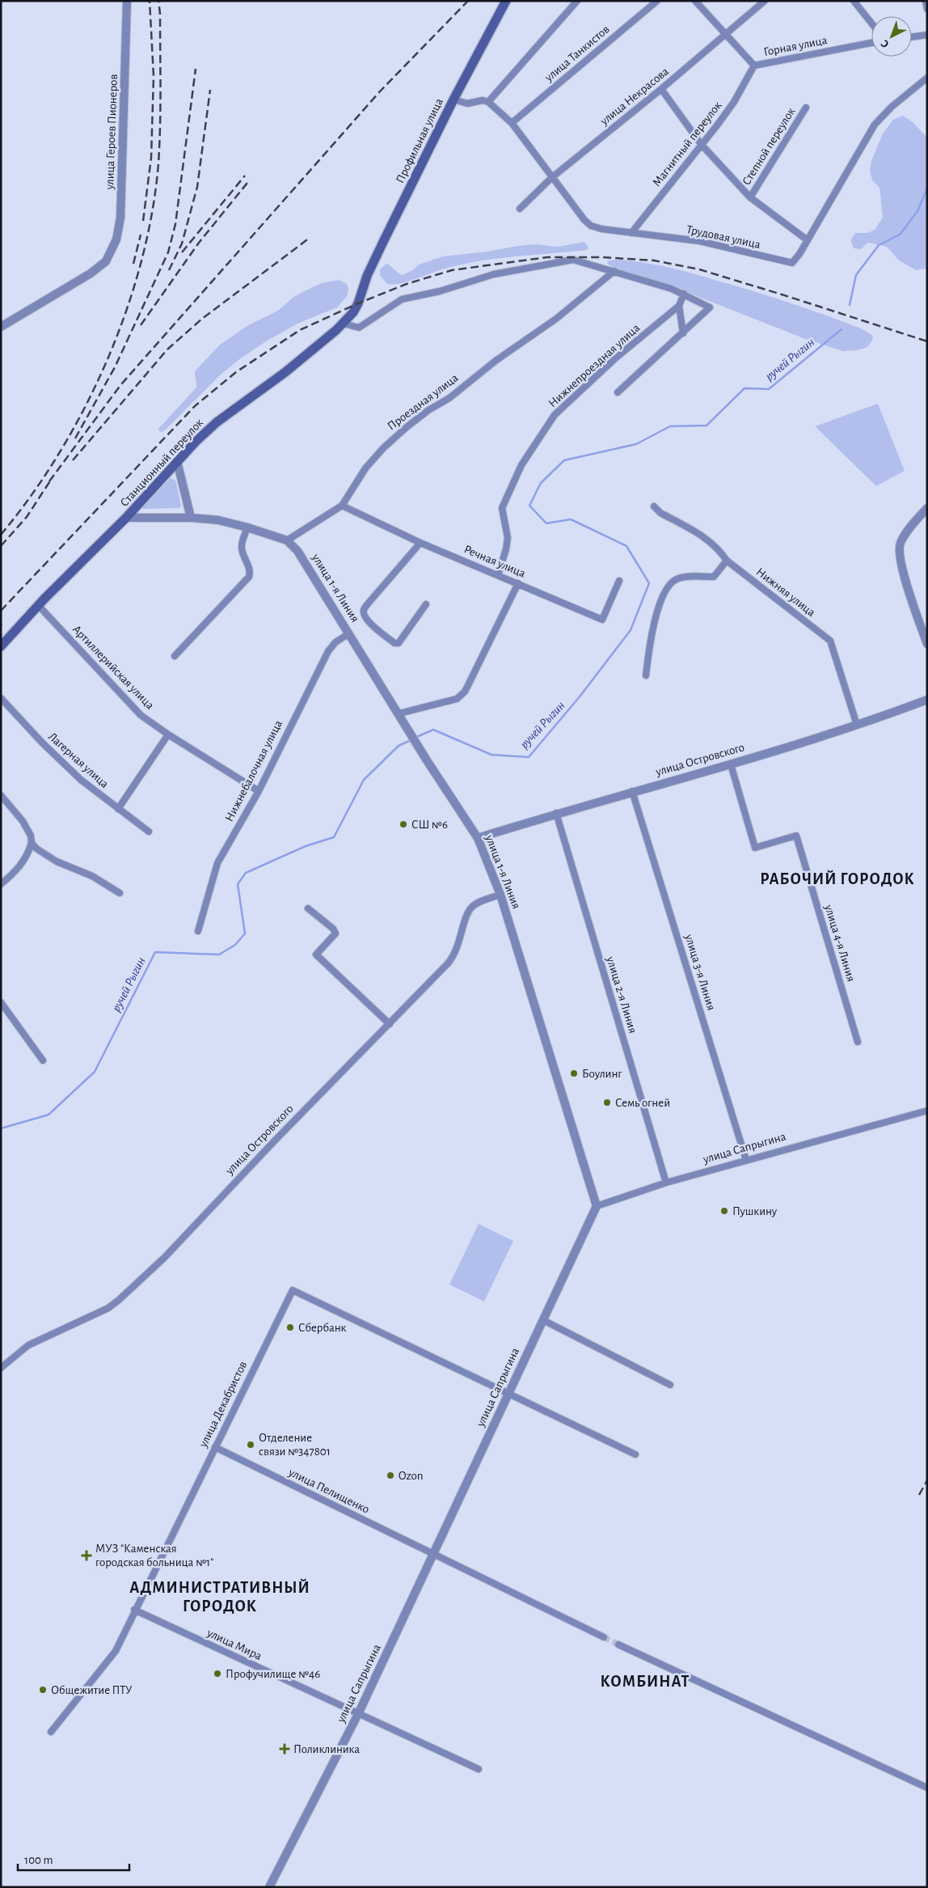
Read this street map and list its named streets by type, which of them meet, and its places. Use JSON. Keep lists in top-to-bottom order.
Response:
{
  "streets": {
    "main road": ["Профильная улица", "Станционный переулок"],
    "street": [
      "Горная улица",
      "улица Танкистов",
      "улица Некрасова",
      "улица Героев Пионеров",
      "Магнитный переулок",
      "Степной переулок",
      "Трудовая улица",
      "Нижнепроездная улица",
      "Проездная улица",
      "Речная улица",
      "улица 1-я Линия",
      "Нижняя улица",
      "Артиллерийская улица",
      "улица Островского",
      "Лагерная улица",
      "Нижнебалочная улица",
      "улица 4-я Линия",
      "улица 3-я Линия",
      "улица 2-я Линия",
      "улица Сапрыгина",
      "улица Декабристов",
      "улица Пелищенко",
      "улица Мира"
    ]
  },
  "crossings": [
    ["Горная улица", "улица Некрасова"],
    ["Горная улица", "Магнитный переулок"],
    ["улица Танкистов", "Трудовая улица"],
    ["улица Некрасова", "Степной переулок"],
    ["улица Некрасова", "Трудовая улица"],
    ["Профильная улица", "Станционный переулок"],
    ["Магнитный переулок", "Степной переулок"],
    ["Магнитный переулок", "Трудовая улица"],
    ["Степной переулок", "Трудовая улица"],
    ["Нижнепроездная улица", "Речная улица"],
    ["Проездная улица", "Речная улица"],
    ["Проездная улица", "улица 1-я Линия"],
    ["Станционный переулок", "Артиллерийская улица"],
    ["улица 1-я Линия", "улица Островского"],
    ["улица 1-я Линия", "Нижнебалочная улица"],
    ["улица 1-я Линия", "улица Сапрыгина"],
    ["Нижняя улица", "улица Островского"],
    ["Артиллерийская улица", "Нижнебалочная улица"],
    ["улица Островского", "улица 4-я Линия"],
    ["улица Островского", "улица 3-я Линия"],
    ["улица Островского", "улица 2-я Линия"],
    ["улица 3-я Линия", "улица Сапрыгина"],
    ["улица 2-я Линия", "улица Сапрыгина"],
    ["улица Сапрыгина", "улица Декабристов"],
    ["улица Сапрыгина", "улица Пелищенко"],
    ["улица Сапрыгина", "улица Мира"],
    ["улица Декабристов", "улица Пелищенко"],
    ["улица Декабристов", "улица Мира"]
  ],
  "districts": ["РАБОЧИЙ ГОРОДОК", "АДМИНИСТРАТИВНЫЙ ГОРОДОК", "КОМБИНАТ"],
  "water": ["ручей Рыгин"],
  "places": {
    "other": [
      "СШ №6",
      "Боулинг",
      "Семь огней",
      "Пушкину",
      "Сбербанк",
      "Отделение связи №347801",
      "Ozon",
      "Профучилище №46",
      "Общежитие ПТУ"
    ],
    "health": ["МУЗ \"Каменская городская больница №1\"", "Поликлиника"]
  },
  "scale_bar": "100 m",
  "north": "bottom left"
}
